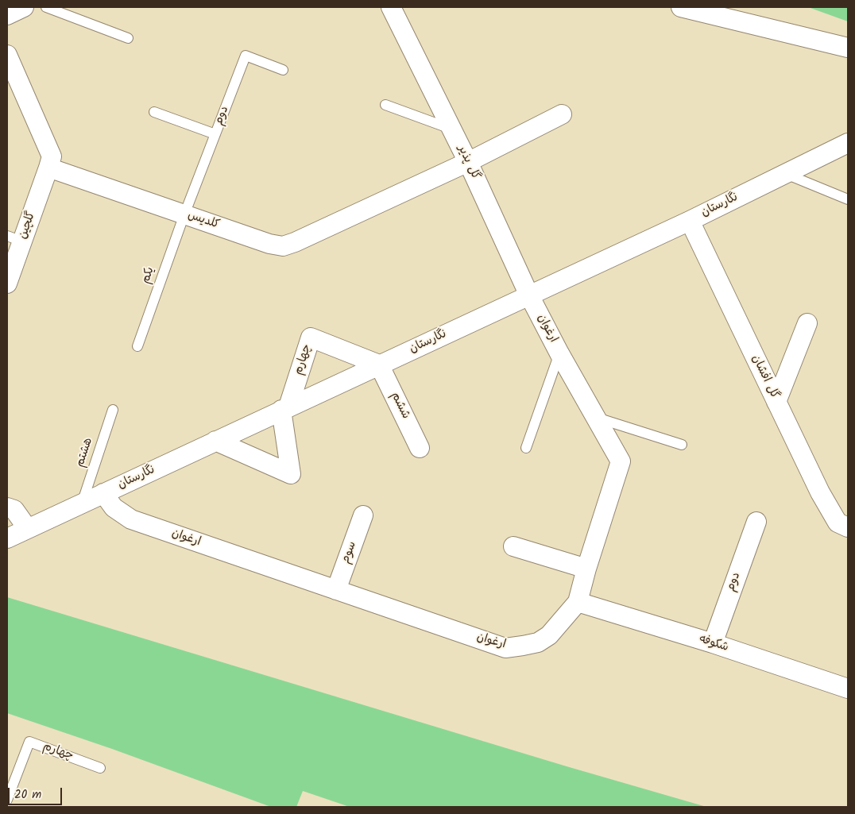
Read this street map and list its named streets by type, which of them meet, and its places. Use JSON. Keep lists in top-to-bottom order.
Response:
{
  "streets": {
    "street": [
      "دوم",
      "گل پذیر",
      "نگارستان",
      "کلدیس",
      "گلچین",
      "ارغوان",
      "چهارم",
      "گل افشان",
      "ششم",
      "سوم",
      "شکوفه"
    ],
    "lane": ["یکم", "هشتم"]
  },
  "crossings": [
    ["دوم", "کلدیس"],
    ["دوم", "یکم"],
    ["دوم", "شکوفه"],
    ["گل پذیر", "نگارستان"],
    ["گل پذیر", "کلدیس"],
    ["گل پذیر", "ارغوان"],
    ["نگارستان", "ارغوان"],
    ["نگارستان", "چهارم"],
    ["نگارستان", "گل افشان"],
    ["نگارستان", "ششم"],
    ["نگارستان", "هشتم"],
    ["کلدیس", "گلچین"],
    ["کلدیس", "یکم"],
    ["ارغوان", "سوم"],
    ["ارغوان", "شکوفه"],
    ["چهارم", "ششم"]
  ],
  "scale_bar": "20 m"
}
